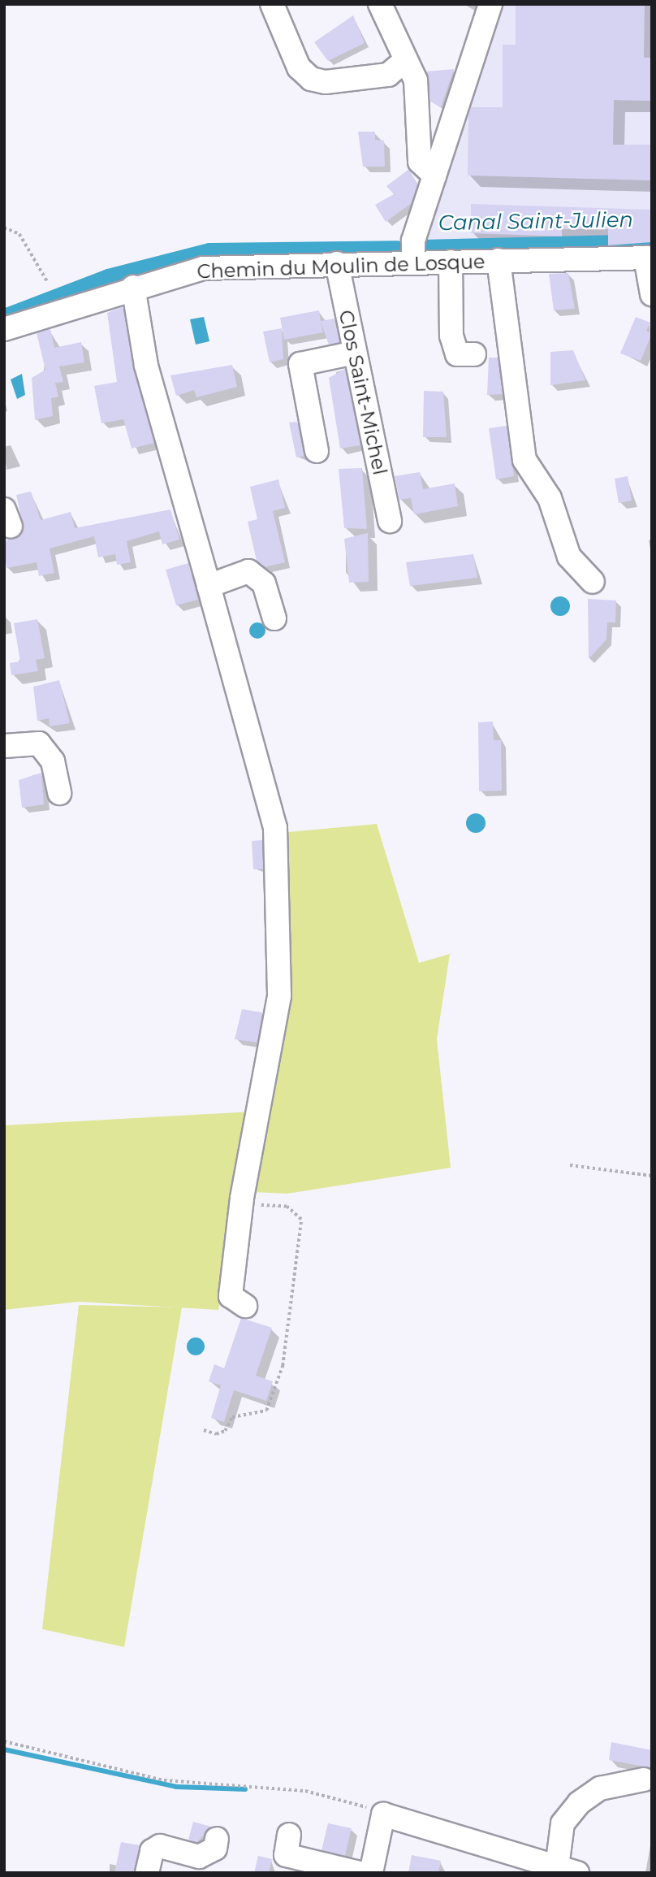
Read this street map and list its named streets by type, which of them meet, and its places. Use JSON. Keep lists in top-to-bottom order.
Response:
{
  "streets": {
    "street": ["Chemin du Moulin de Losque", "Clos Saint-Michel"]
  },
  "crossings": [
    ["Chemin du Moulin de Losque", "Clos Saint-Michel"]
  ],
  "water": ["Canal Saint-Julien"]
}
